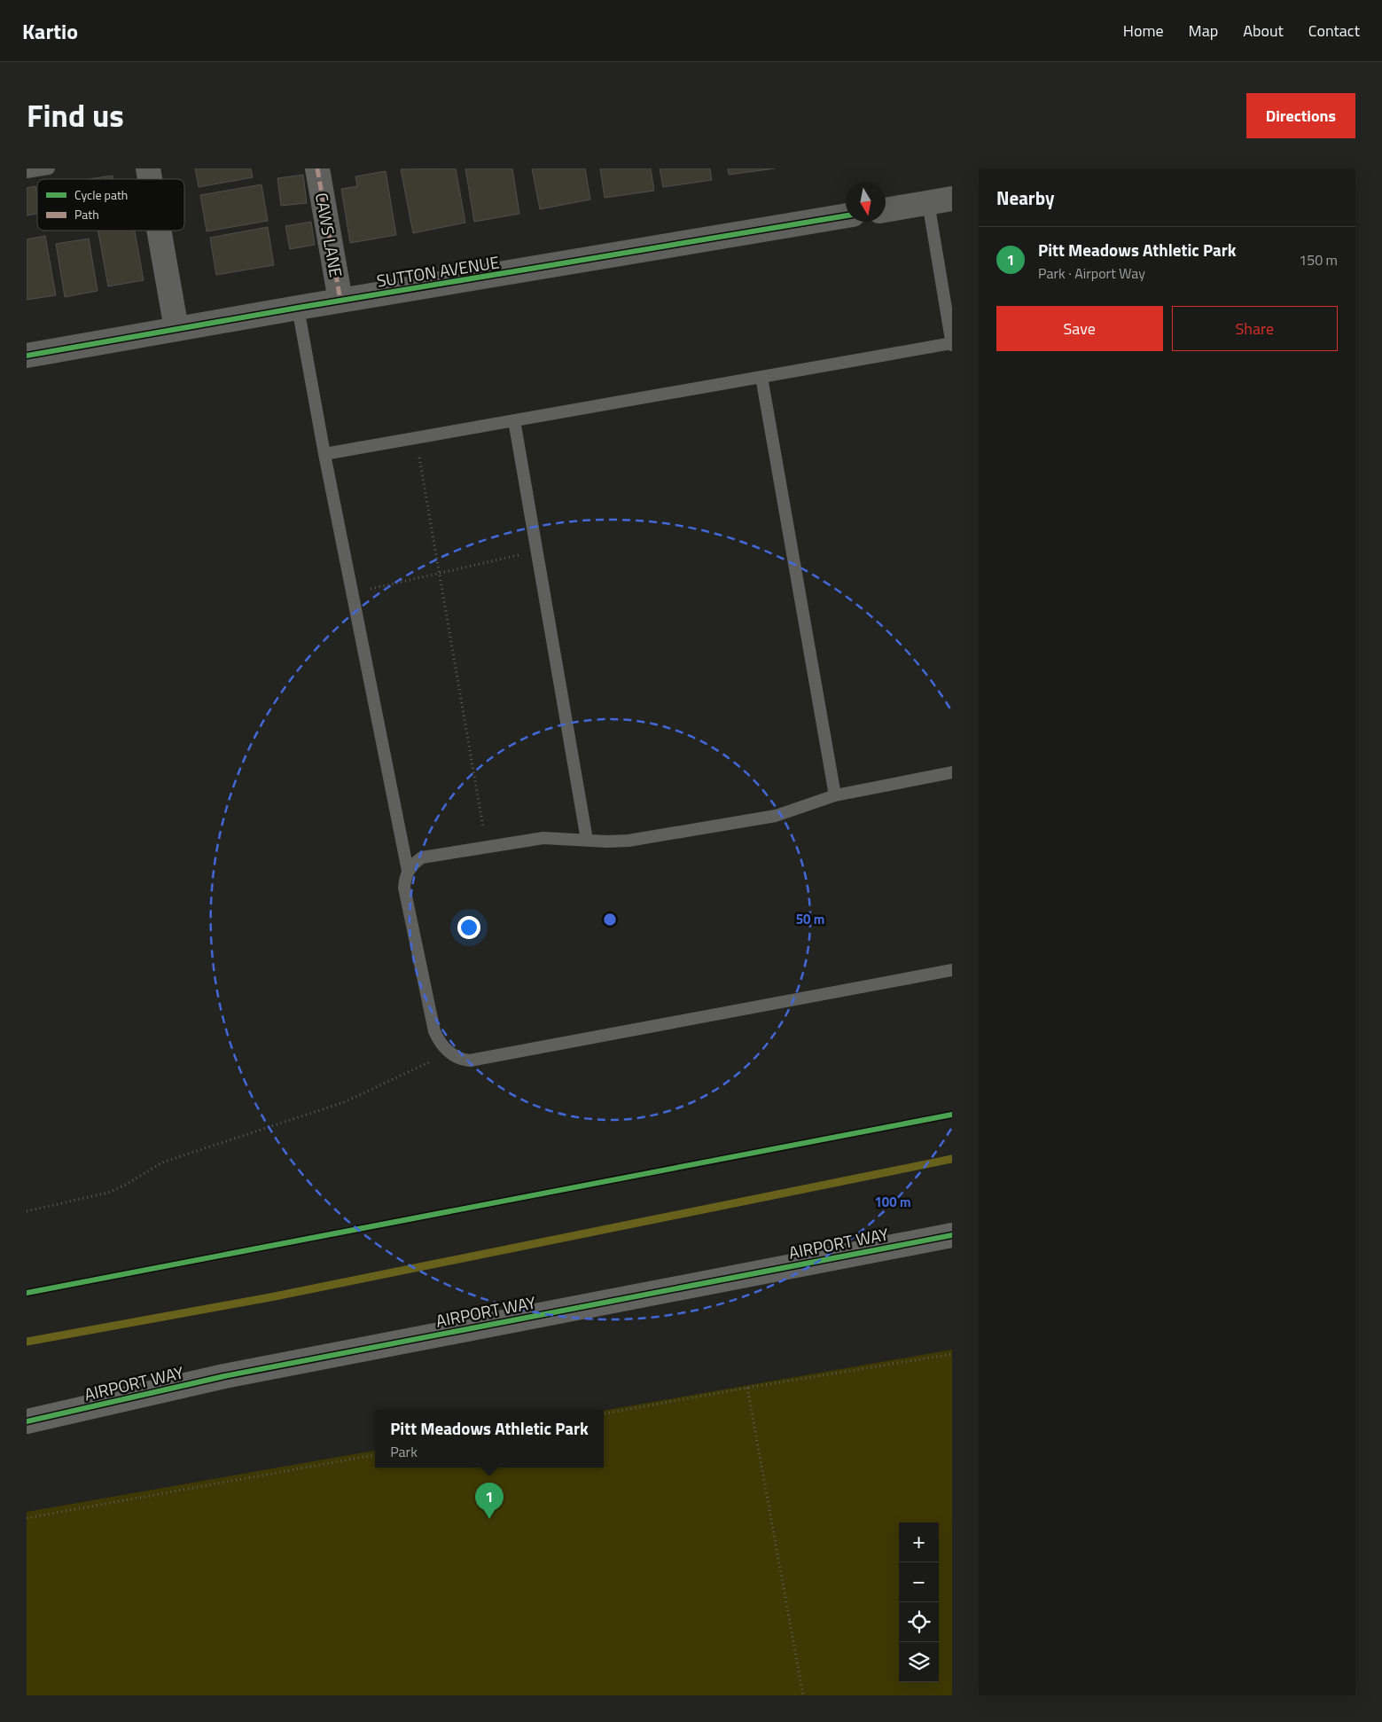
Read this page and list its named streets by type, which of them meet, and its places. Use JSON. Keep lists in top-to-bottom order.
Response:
{
  "streets": {
    "main road": ["AIRPORT WAY"],
    "street": ["CAWS LANE", "SUTTON AVENUE"]
  },
  "crossings": [
    ["CAWS LANE", "SUTTON AVENUE"]
  ],
  "legend": ["Cycle path", "Path"],
  "north": "bottom",
  "page": {
    "header": "Kartio",
    "nav": [
      "Home",
      "Map",
      "About",
      "Contact"
    ],
    "title": "Find us",
    "buttons": [
      "Directions",
      ["Save", "Share"]
    ],
    "heading": "Nearby",
    "list": [
      {
        "mark": "1",
        "name": "Pitt Meadows Athletic Park",
        "note": "Park · Airport Way",
        "value": "150 m"
      }
    ],
    "popup": ["Pitt Meadows Athletic Park", "Park"],
    "pins": "1",
    "map_buttons": ["+", "−"]
  },
  "rings": ["50 m", "100 m"]
}
